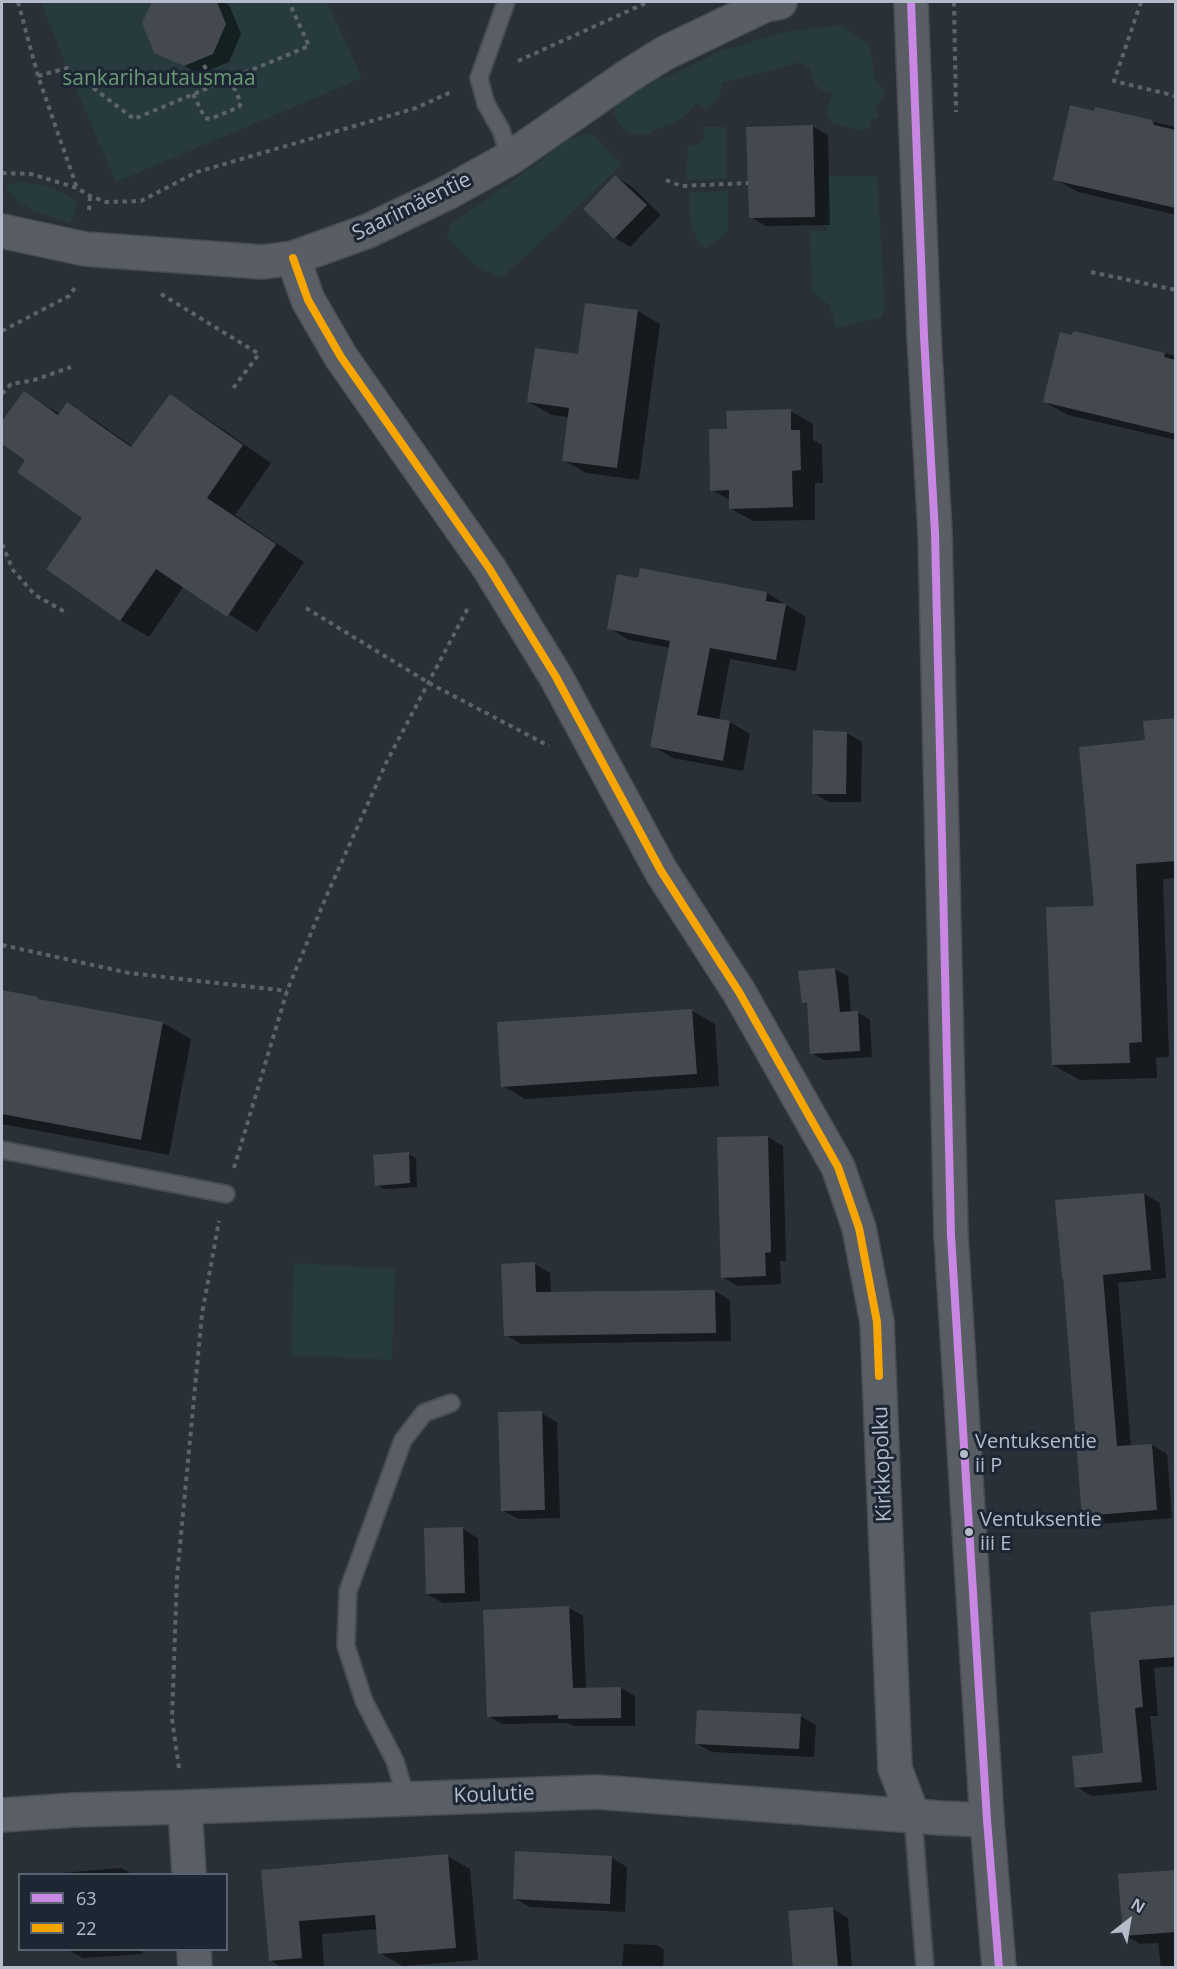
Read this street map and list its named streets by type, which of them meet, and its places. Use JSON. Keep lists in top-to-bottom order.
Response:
{
  "streets": {
    "main road": ["Saarimäentie"],
    "street": ["Kirkkopolku", "Koulutie"]
  },
  "crossings": [
    ["Saarimäentie", "Kirkkopolku"],
    ["Kirkkopolku", "Koulutie"]
  ],
  "parks": ["sankarihautausmaa"],
  "places": ["Ventuksentie ii P", "Ventuksentie iii E"],
  "lines": ["transit line 63", "transit line 22"],
  "legend": ["63", "22"],
  "north": "top right"
}
